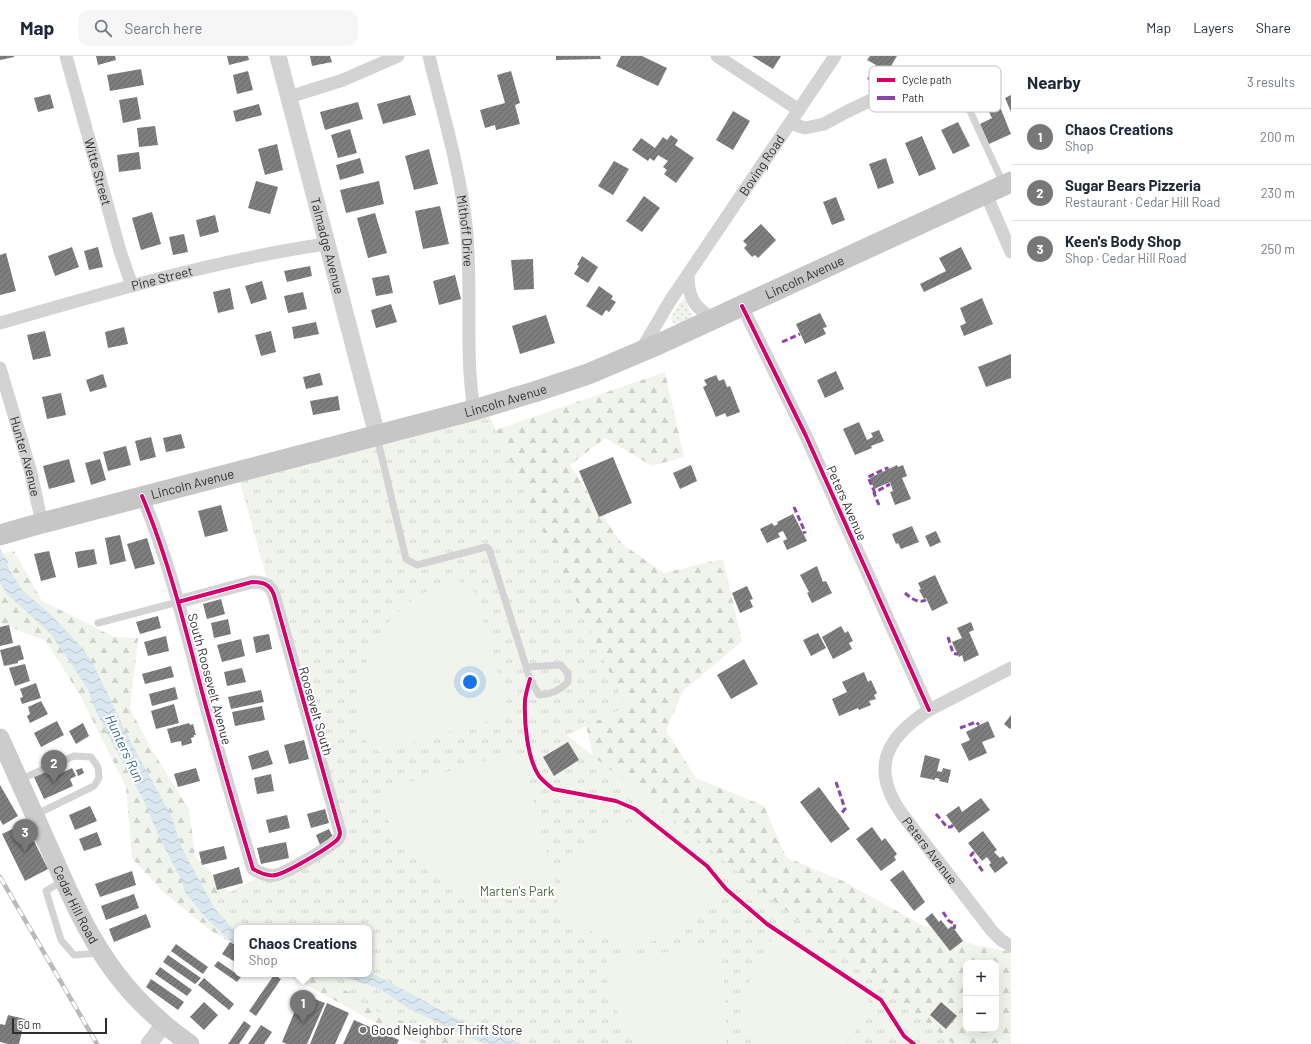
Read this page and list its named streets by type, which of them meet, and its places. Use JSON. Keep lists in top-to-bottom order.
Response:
{
  "streets": {
    "main road": ["Lincoln Avenue", "Cedar Hill Road"],
    "street": [
      "Boving Road",
      "Witte Street",
      "Mithoff Drive",
      "Talmadge Avenue",
      "Pine Street",
      "Hunter Avenue",
      "Peters Avenue",
      "South Roosevelt Avenue",
      "Roosevelt South"
    ]
  },
  "crossings": [
    ["Boving Road", "Lincoln Avenue"],
    ["Witte Street", "Pine Street"],
    ["Mithoff Drive", "Lincoln Avenue"],
    ["Talmadge Avenue", "Lincoln Avenue"],
    ["Talmadge Avenue", "Pine Street"],
    ["Lincoln Avenue", "Hunter Avenue"],
    ["Lincoln Avenue", "Peters Avenue"],
    ["Lincoln Avenue", "South Roosevelt Avenue"],
    ["South Roosevelt Avenue", "Roosevelt South"]
  ],
  "water": ["Hunters Run"],
  "parks": ["Marten's Park"],
  "places": ["Good Neighbor Thrift Store"],
  "legend": ["Cycle path", "Path"],
  "scale_bar": "50 m",
  "page": {
    "header": "Map",
    "search": "Search here",
    "nav": ["Map", "Layers", "Share"],
    "heading": ["Nearby", "3 results"],
    "list": [
      {
        "mark": "1",
        "name": "Chaos Creations",
        "note": "Shop",
        "value": "200 m"
      },
      {
        "mark": "2",
        "name": "Sugar Bears Pizzeria",
        "note": "Restaurant · Cedar Hill Road",
        "value": "230 m"
      },
      {
        "mark": "3",
        "name": "Keen's Body Shop",
        "note": "Shop · Cedar Hill Road",
        "value": "250 m"
      }
    ],
    "pins": ["2", "3", "1"],
    "popup": ["Chaos Creations", "Shop"],
    "map_buttons": ["+", "−"],
    "scale": "50 m"
  }
}
